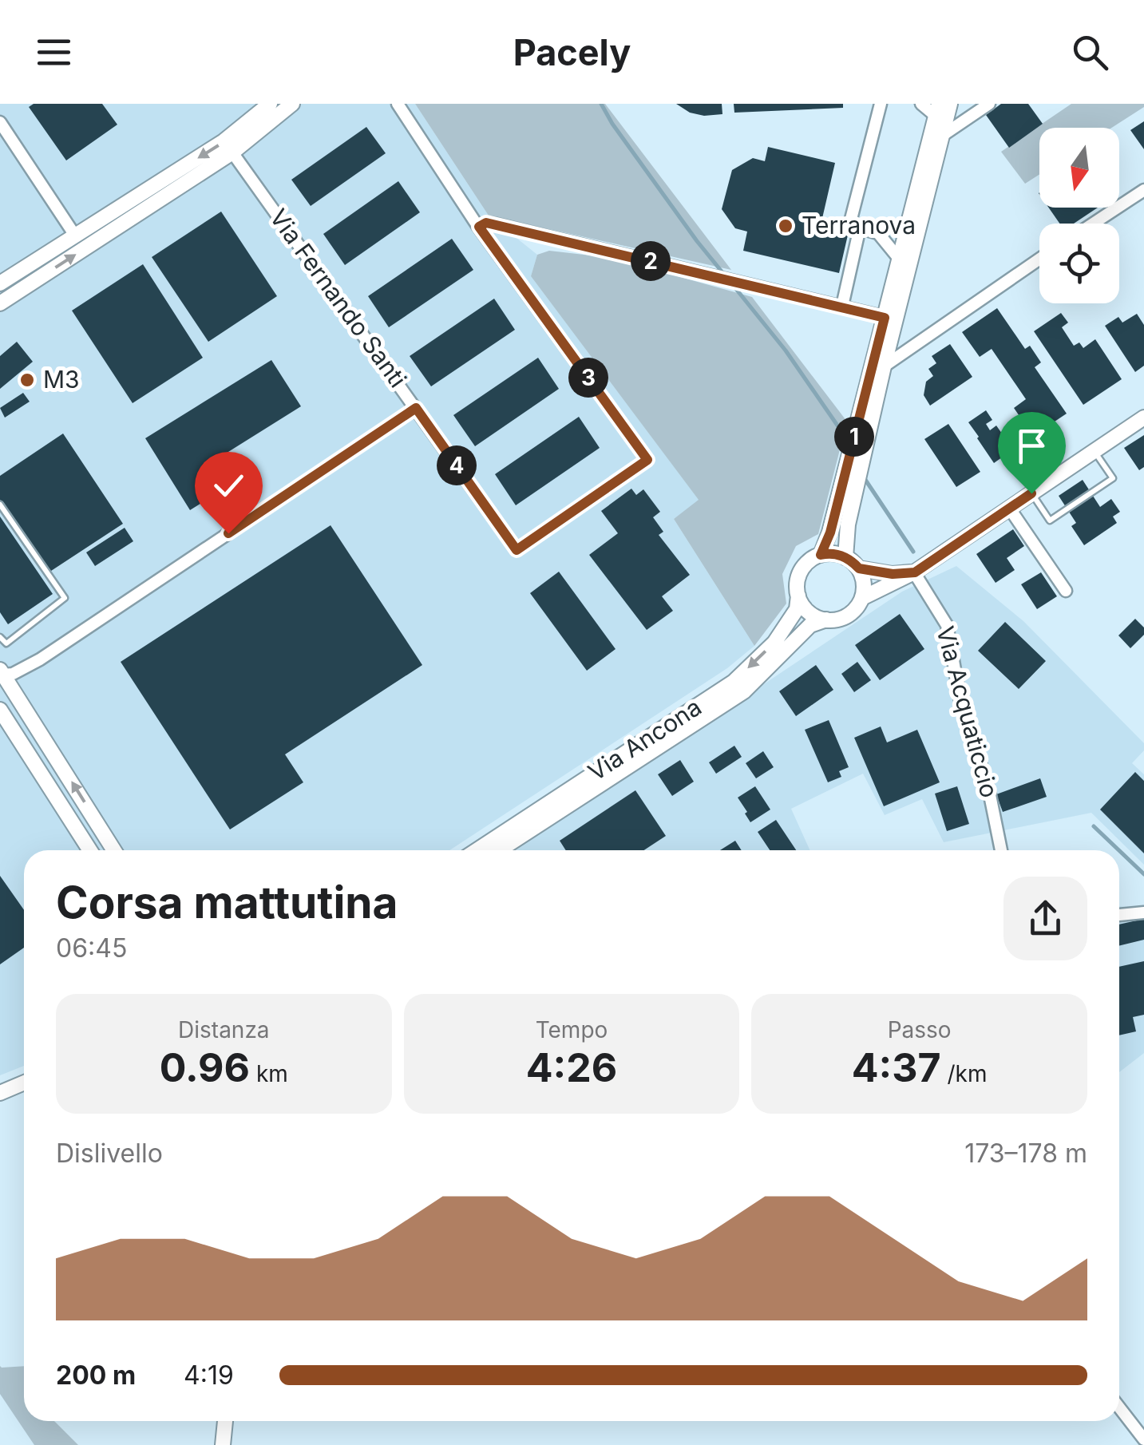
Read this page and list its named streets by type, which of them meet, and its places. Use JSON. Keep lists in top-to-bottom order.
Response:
{
  "streets": {
    "main road": ["Via Ancona"],
    "street": ["Via Fernando Santi", "Via Acquaticcio"]
  },
  "places": ["Terranova", "M3"],
  "north": "bottom",
  "page": {
    "header": "Pacely",
    "pins": [
      "2",
      "3",
      "1",
      "4"
    ],
    "heading": ["Corsa mattutina", "06:45"],
    "stats": [
      ["Distanza", "0.96 km"],
      ["Tempo", "4:26"],
      ["Passo", "4:37 /km"]
    ],
    "chart": ["Dislivello", "173–178 m"],
    "list": [
      {
        "name": "200 m",
        "note": "4:19"
      }
    ]
  }
}
